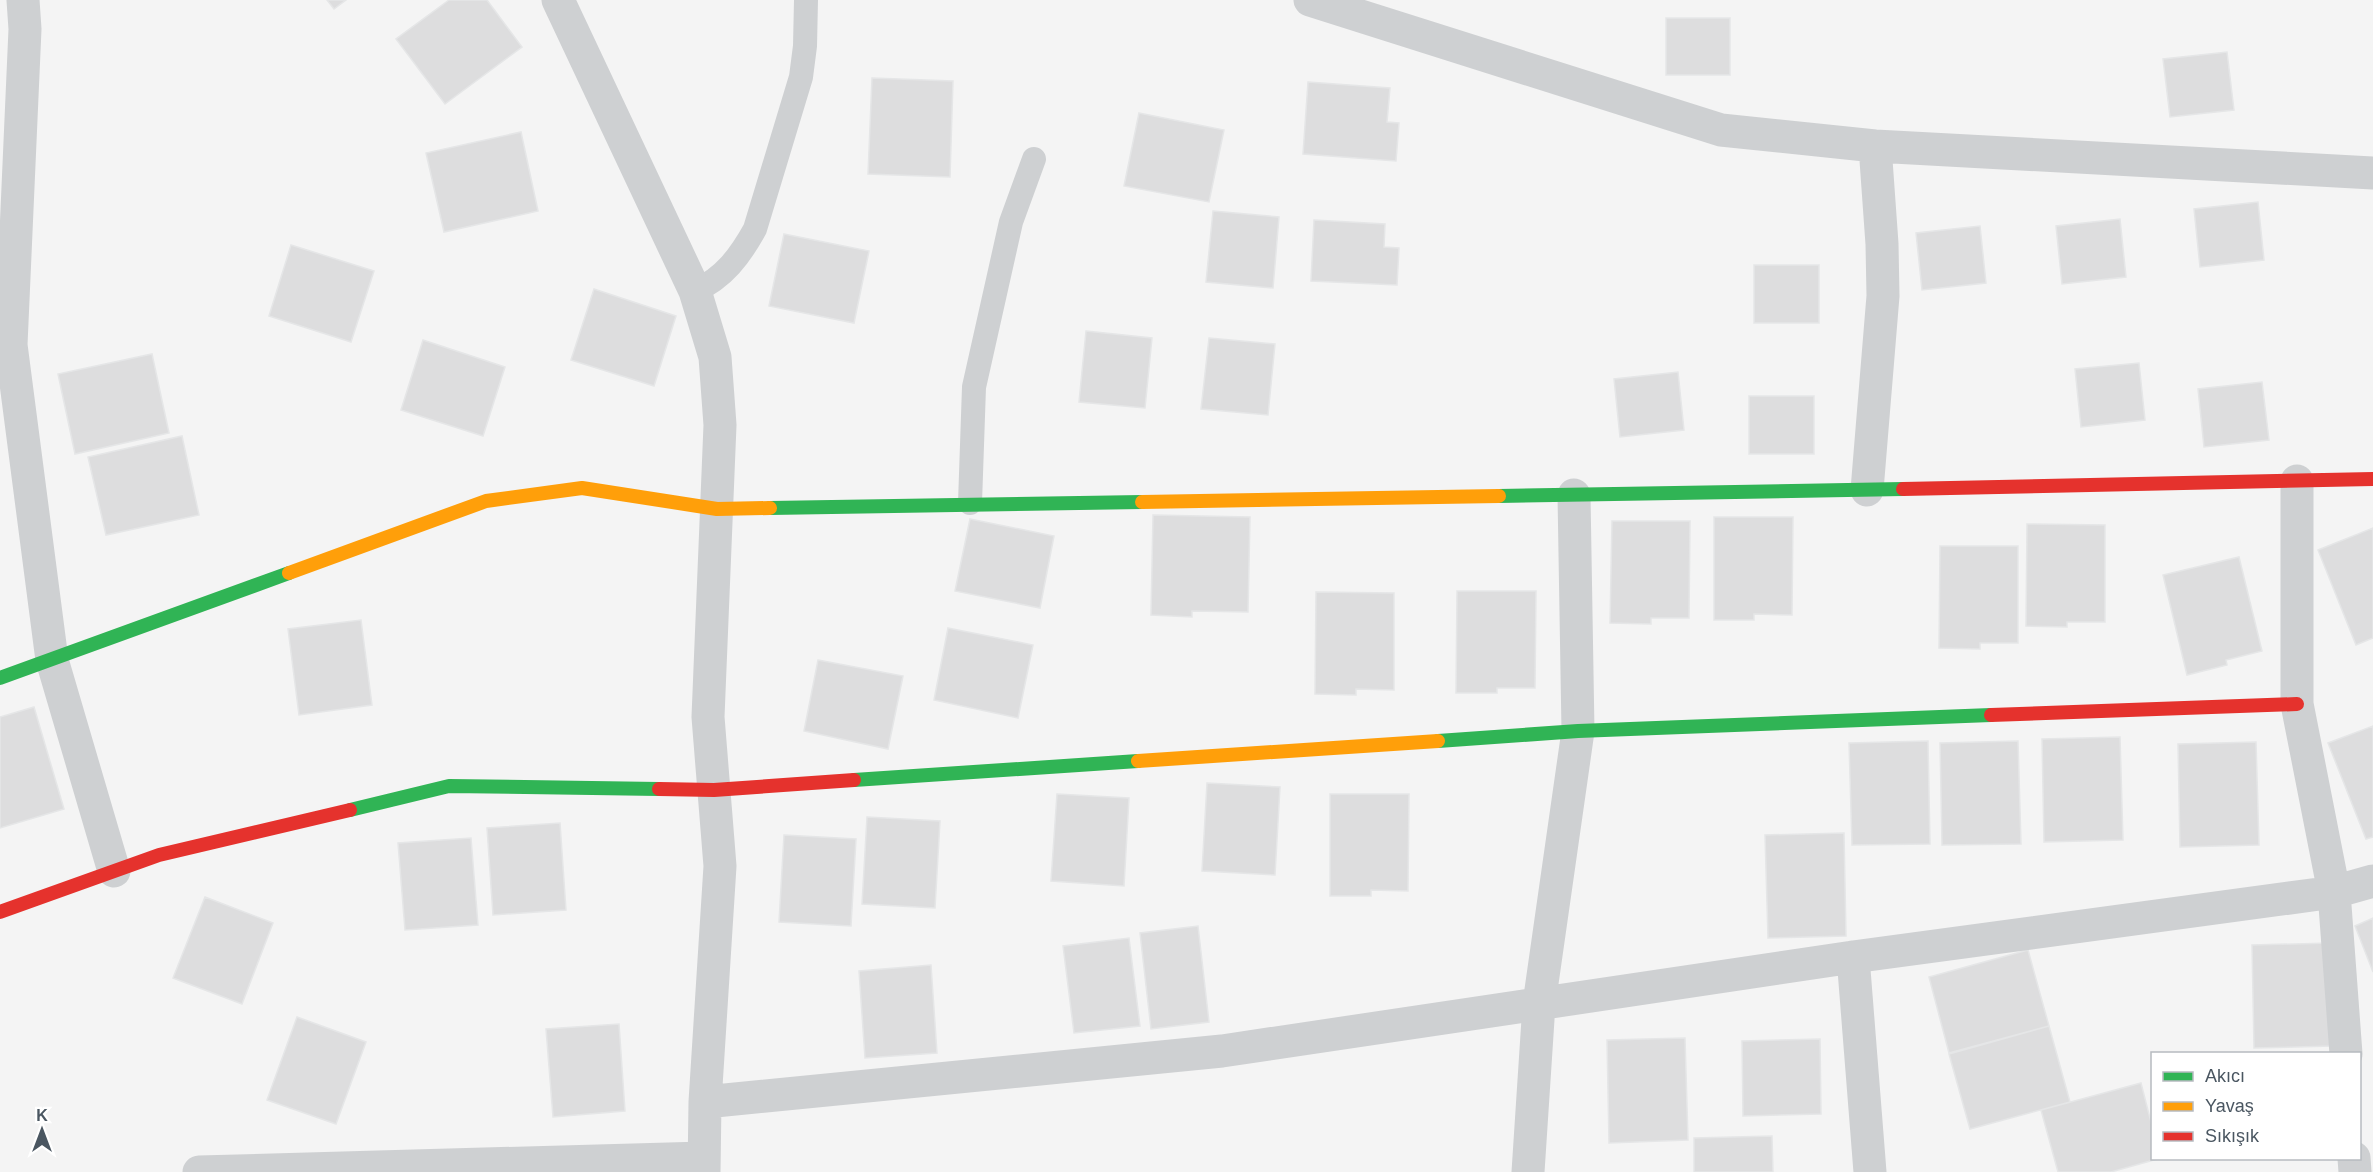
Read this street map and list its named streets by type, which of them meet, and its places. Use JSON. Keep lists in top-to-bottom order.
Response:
{
  "legend": ["Akıcı", "Yavaş", "Sıkışık"],
  "north": "top"
}
